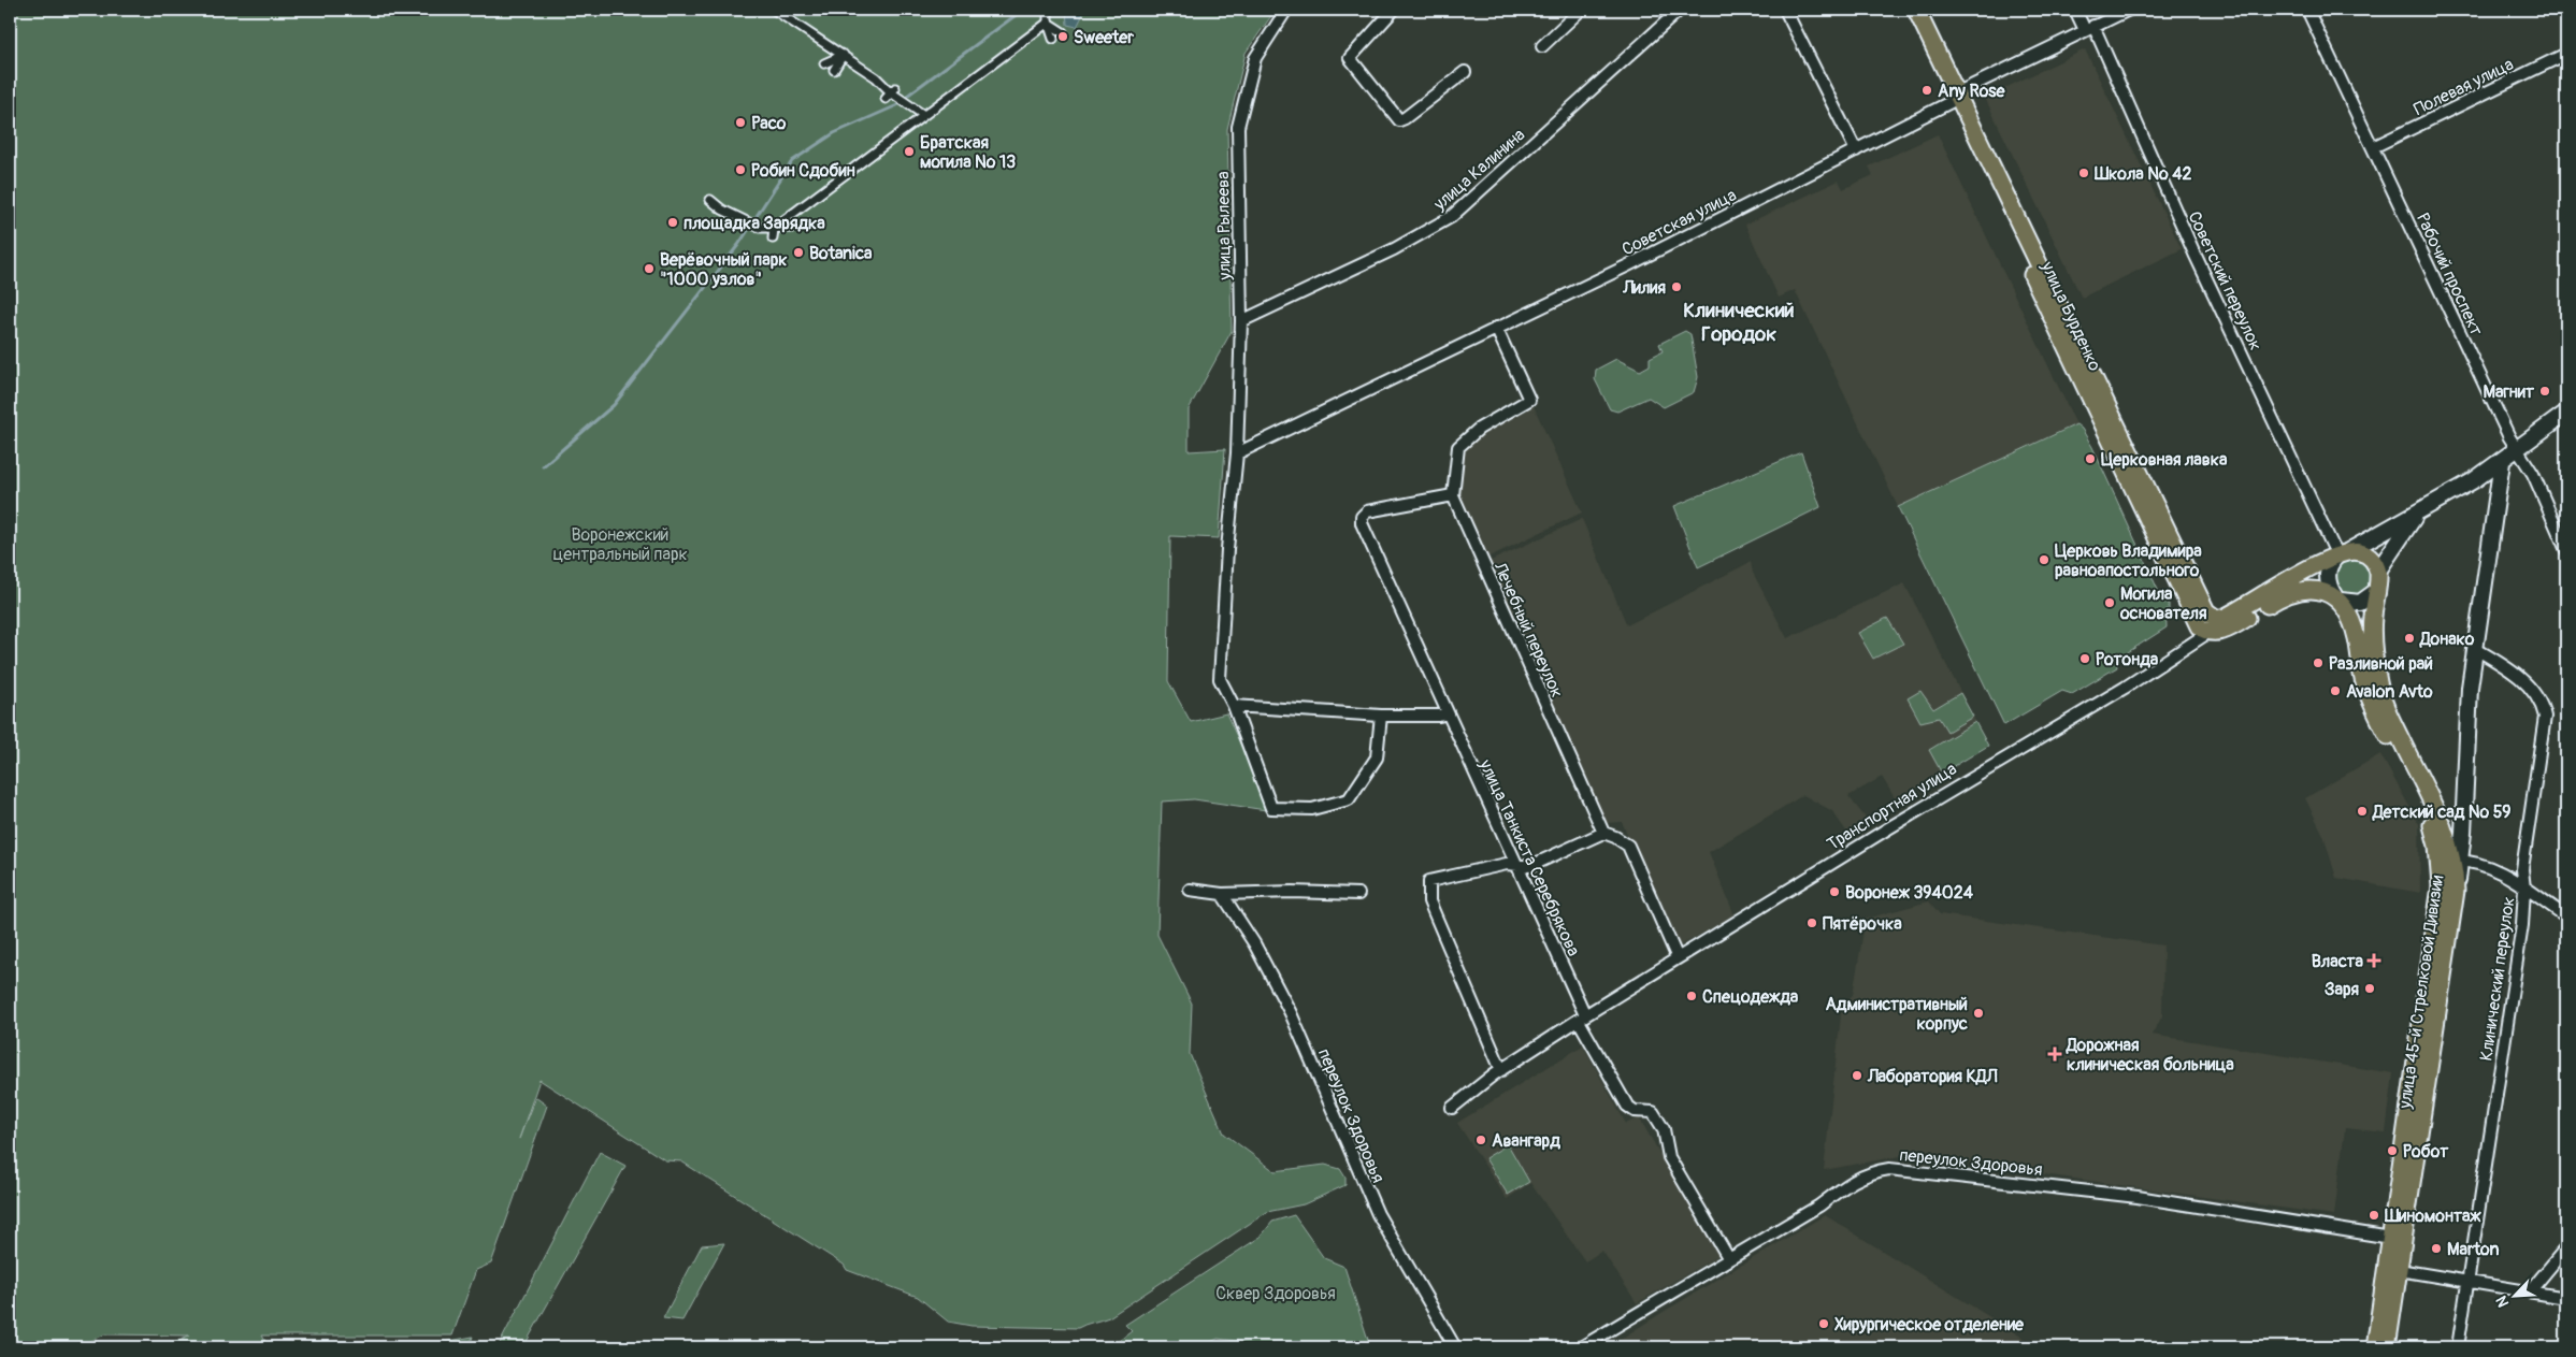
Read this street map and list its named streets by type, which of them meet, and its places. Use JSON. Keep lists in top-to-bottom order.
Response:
{
  "streets": {
    "main road": ["улица Бурденко", "улица 45-й Стрелковой Дивизии"],
    "street": [
      "Полевая улица",
      "улица Калинина",
      "Советская улица",
      "улица Рылеева",
      "Рабочий проспект",
      "Советский переулок",
      "Лечебный переулок",
      "Транспортная улица",
      "улица Танкиста Серебрякова",
      "Клинический переулок",
      "переулок Здоровья"
    ]
  },
  "crossings": [
    ["Полевая улица", "Рабочий проспект"],
    ["улица Калинина", "улица Рылеева"],
    ["Советская улица", "улица Рылеева"],
    ["Советская улица", "Советский переулок"],
    ["Советская улица", "улица Бурденко"],
    ["Советский переулок", "улица 45-й Стрелковой Дивизии"],
    ["улица Бурденко", "Транспортная улица"],
    ["Лечебный переулок", "улица Танкиста Серебрякова"],
    ["Транспортная улица", "улица Танкиста Серебрякова"],
    ["улица Танкиста Серебрякова", "переулок Здоровья"],
    ["улица 45-й Стрелковой Дивизии", "переулок Здоровья"]
  ],
  "districts": ["Клинический Городок"],
  "parks": ["Воронежский центральный парк", "Сквер Здоровья"],
  "places": {
    "other": [
      "Sweeter",
      "Any Rose",
      "Paco",
      "Братская могила № 13",
      "Робин Сдобин",
      "Школа № 42",
      "площадка Зарядка",
      "Botanica",
      "Верёвочный парк \"1000 узлов\"",
      "Лилия",
      "Магнит",
      "Церковная лавка",
      "Церковь Владимира равноапостольного",
      "Могила основателя",
      "Донако",
      "Ротонда",
      "Разливной рай",
      "Avalon Avto",
      "Детский сад № 59",
      "Воронеж 394024",
      "Пятёрочка",
      "Заря",
      "Спецодежда",
      "Административный корпус",
      "Лаборатория КДЛ",
      "Авангард",
      "Робот",
      "Шиномонтаж",
      "Marton",
      "Хирургическое отделение"
    ],
    "health": ["Власта", "Дорожная клиническая больница"]
  },
  "north": "bottom left"
}
